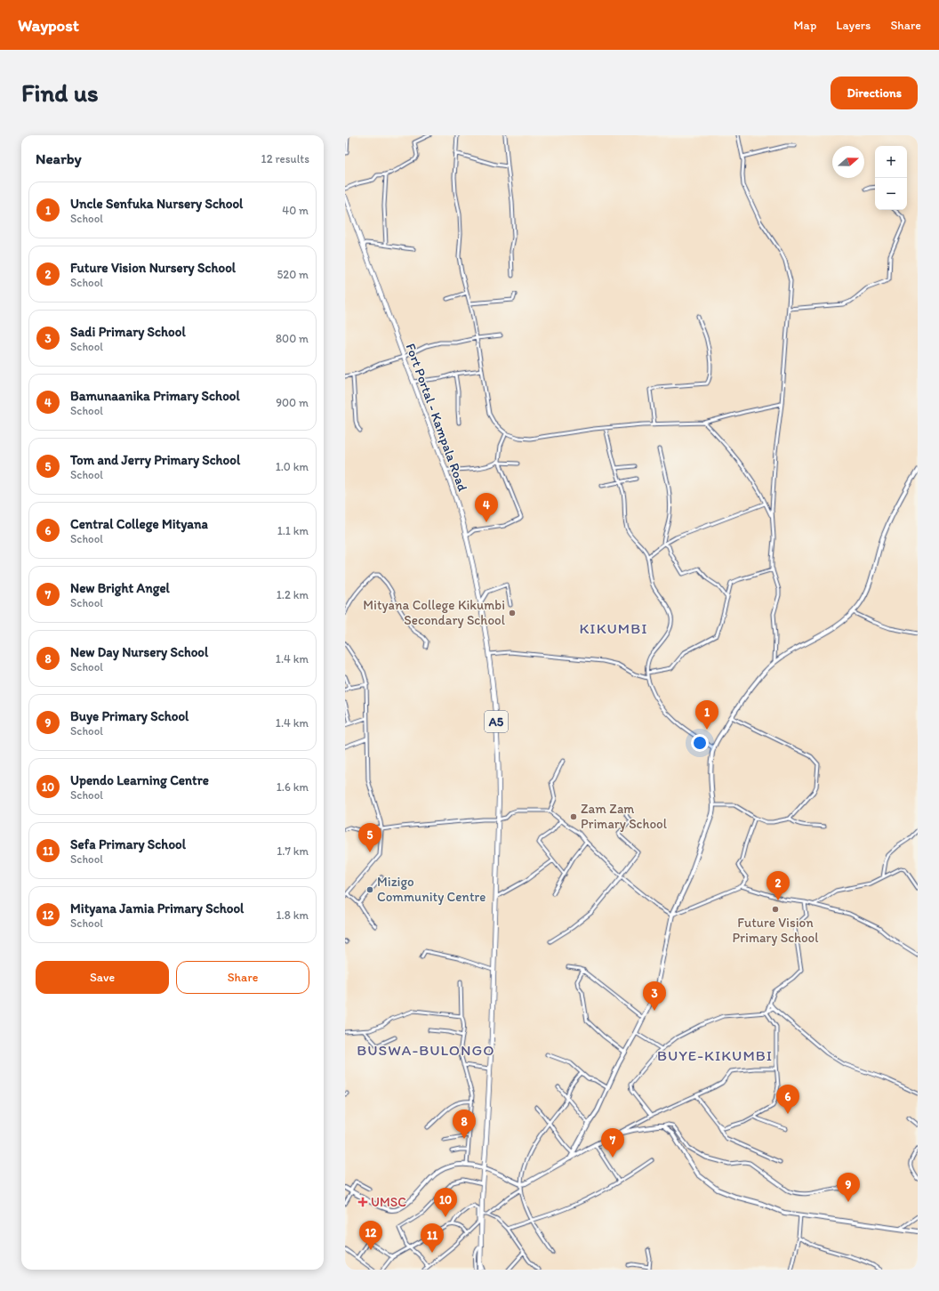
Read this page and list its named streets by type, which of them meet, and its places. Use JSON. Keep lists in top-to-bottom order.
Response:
{
  "streets": {
    "main road": ["Fort Portal - Kampala Road", "A5"]
  },
  "districts": ["KIKUMBI", "BUSWA-BULONGO", "BUYE-KIKUMBI"],
  "places": {
    "other": [
      "Mityana College Kikumbi Secondary School",
      "Zam Zam Primary School",
      "Mizigo Community Centre",
      "Future Vision Primary School"
    ],
    "health": ["UMSC"]
  },
  "north": "right",
  "page": {
    "header": "Waypost",
    "nav": ["Map", "Layers", "Share"],
    "buttons": [
      "Directions",
      ["Save", "Share"]
    ],
    "title": "Find us",
    "heading": ["Nearby", "12 results"],
    "map_buttons": ["+", "−"],
    "list": [
      {
        "mark": "1",
        "name": "Uncle Senfuka Nursery School",
        "note": "School",
        "value": "40 m"
      },
      {
        "mark": "2",
        "name": "Future Vision Nursery School",
        "note": "School",
        "value": "520 m"
      },
      {
        "mark": "3",
        "name": "Sadi Primary School",
        "note": "School",
        "value": "800 m"
      },
      {
        "mark": "4",
        "name": "Bamunaanika Primary School",
        "note": "School",
        "value": "900 m"
      },
      {
        "mark": "5",
        "name": "Tom and Jerry Primary School",
        "note": "School",
        "value": "1.0 km"
      },
      {
        "mark": "6",
        "name": "Central College Mityana",
        "note": "School",
        "value": "1.1 km"
      },
      {
        "mark": "7",
        "name": "New Bright Angel",
        "note": "School",
        "value": "1.2 km"
      },
      {
        "mark": "8",
        "name": "New Day Nursery School",
        "note": "School",
        "value": "1.4 km"
      },
      {
        "mark": "9",
        "name": "Buye Primary School",
        "note": "School",
        "value": "1.4 km"
      },
      {
        "mark": "10",
        "name": "Upendo Learning Centre",
        "note": "School",
        "value": "1.6 km"
      },
      {
        "mark": "11",
        "name": "Sefa Primary School",
        "note": "School",
        "value": "1.7 km"
      },
      {
        "mark": "12",
        "name": "Mityana Jamia Primary School",
        "note": "School",
        "value": "1.8 km"
      }
    ],
    "pins": [
      "4",
      "1",
      "5",
      "2",
      "3",
      "6",
      "8",
      "7",
      "9",
      "10",
      "12",
      "11"
    ]
  }
}
